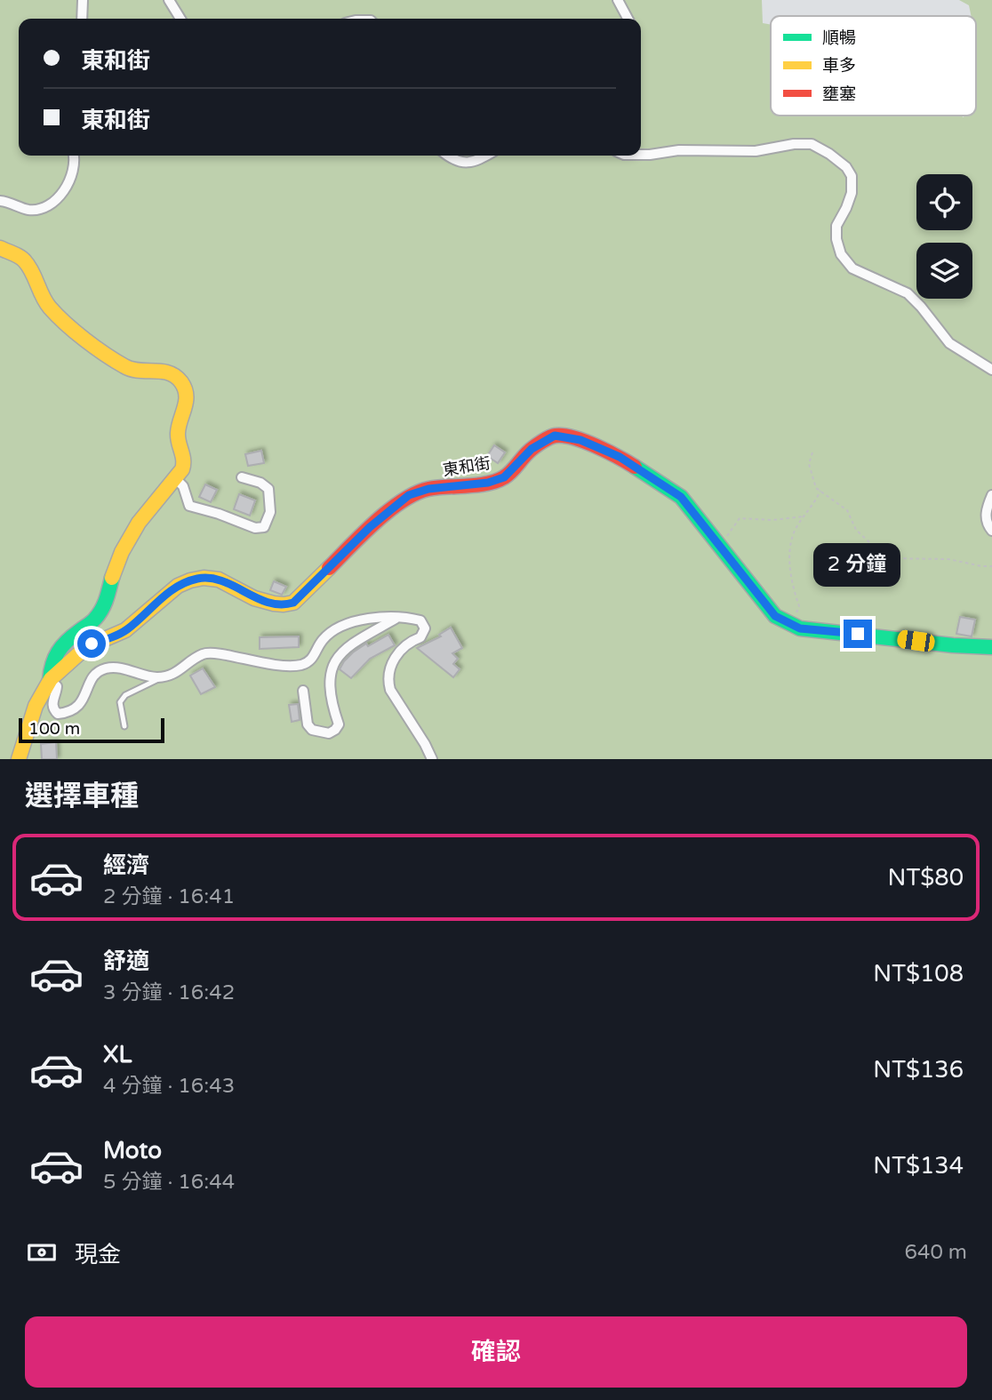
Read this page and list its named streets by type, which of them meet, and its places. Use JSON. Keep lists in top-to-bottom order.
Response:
{
  "streets": {
    "street": ["東和街"]
  },
  "legend": ["順暢", "車多", "壅塞"],
  "scale_bar": "100 m",
  "page": {
    "banner": ["東和街", "東和街"],
    "bubble": "2 分鐘",
    "scale": "100 m",
    "heading": "選擇車種",
    "list": [
      {
        "name": "經濟",
        "note": "2 分鐘 · 16:41",
        "value": "NT$80"
      },
      {
        "name": "舒適",
        "note": "3 分鐘 · 16:42",
        "value": "NT$108"
      },
      {
        "name": "XL",
        "note": "4 分鐘 · 16:43",
        "value": "NT$136"
      },
      {
        "name": "Moto",
        "note": "5 分鐘 · 16:44",
        "value": "NT$134"
      }
    ],
    "pay": ["現金", "640 m"],
    "buttons": "確認"
  }
}
